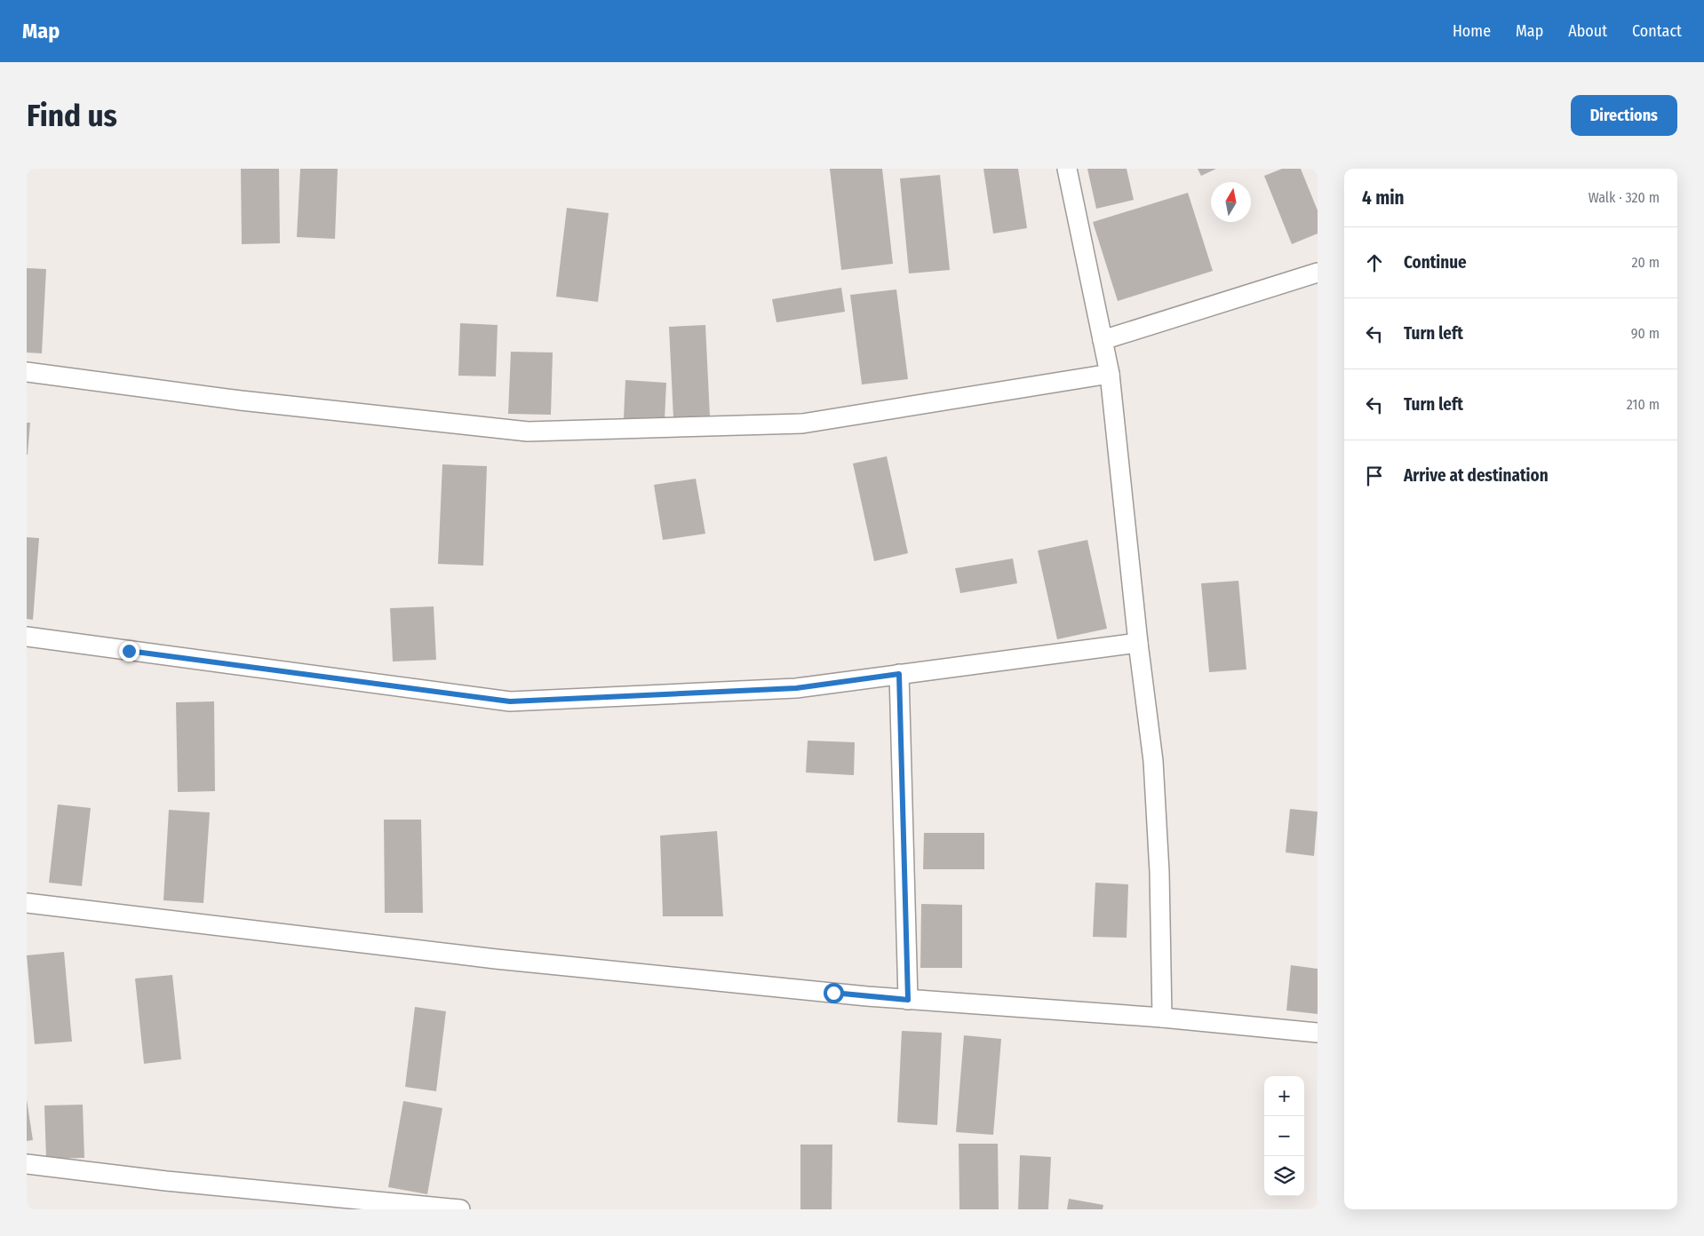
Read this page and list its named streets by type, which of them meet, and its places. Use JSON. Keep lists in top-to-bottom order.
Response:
{
  "north": "top",
  "page": {
    "header": "Map",
    "nav": [
      "Home",
      "Map",
      "About",
      "Contact"
    ],
    "buttons": "Directions",
    "title": "Find us",
    "heading": ["4 min", "Walk · 320 m"],
    "list": [
      ["Continue", "20 m"],
      ["Turn left", "90 m"],
      ["Turn left", "210 m"],
      "Arrive at destination"
    ],
    "map_buttons": ["+", "−"]
  }
}
